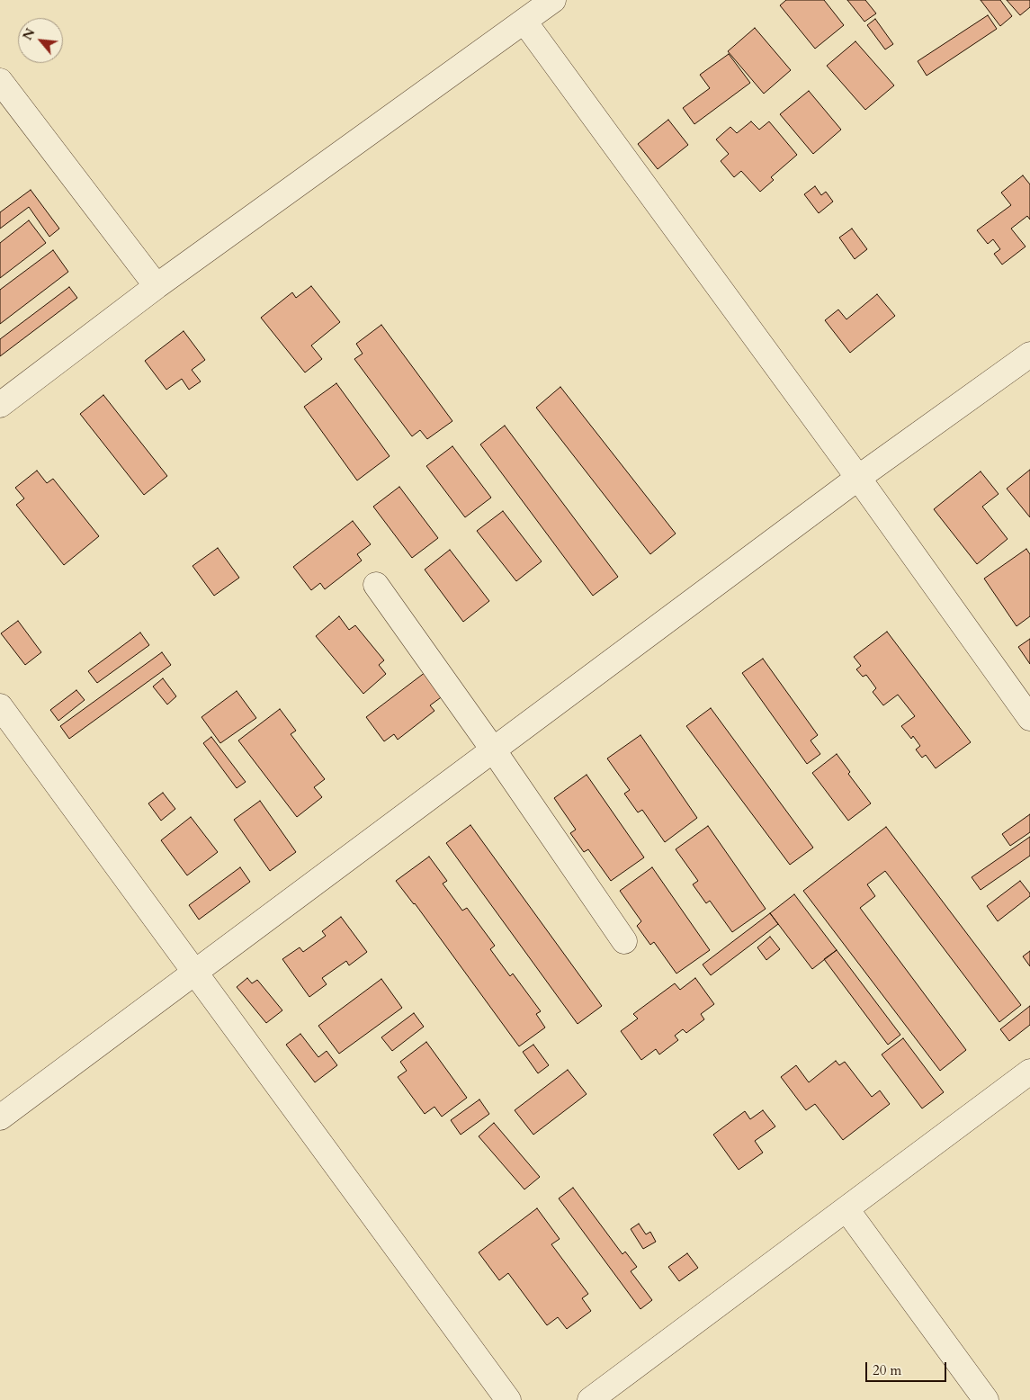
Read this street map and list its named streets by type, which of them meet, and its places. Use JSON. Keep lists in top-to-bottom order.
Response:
{
  "scale_bar": "20 m",
  "north": "top left"
}
